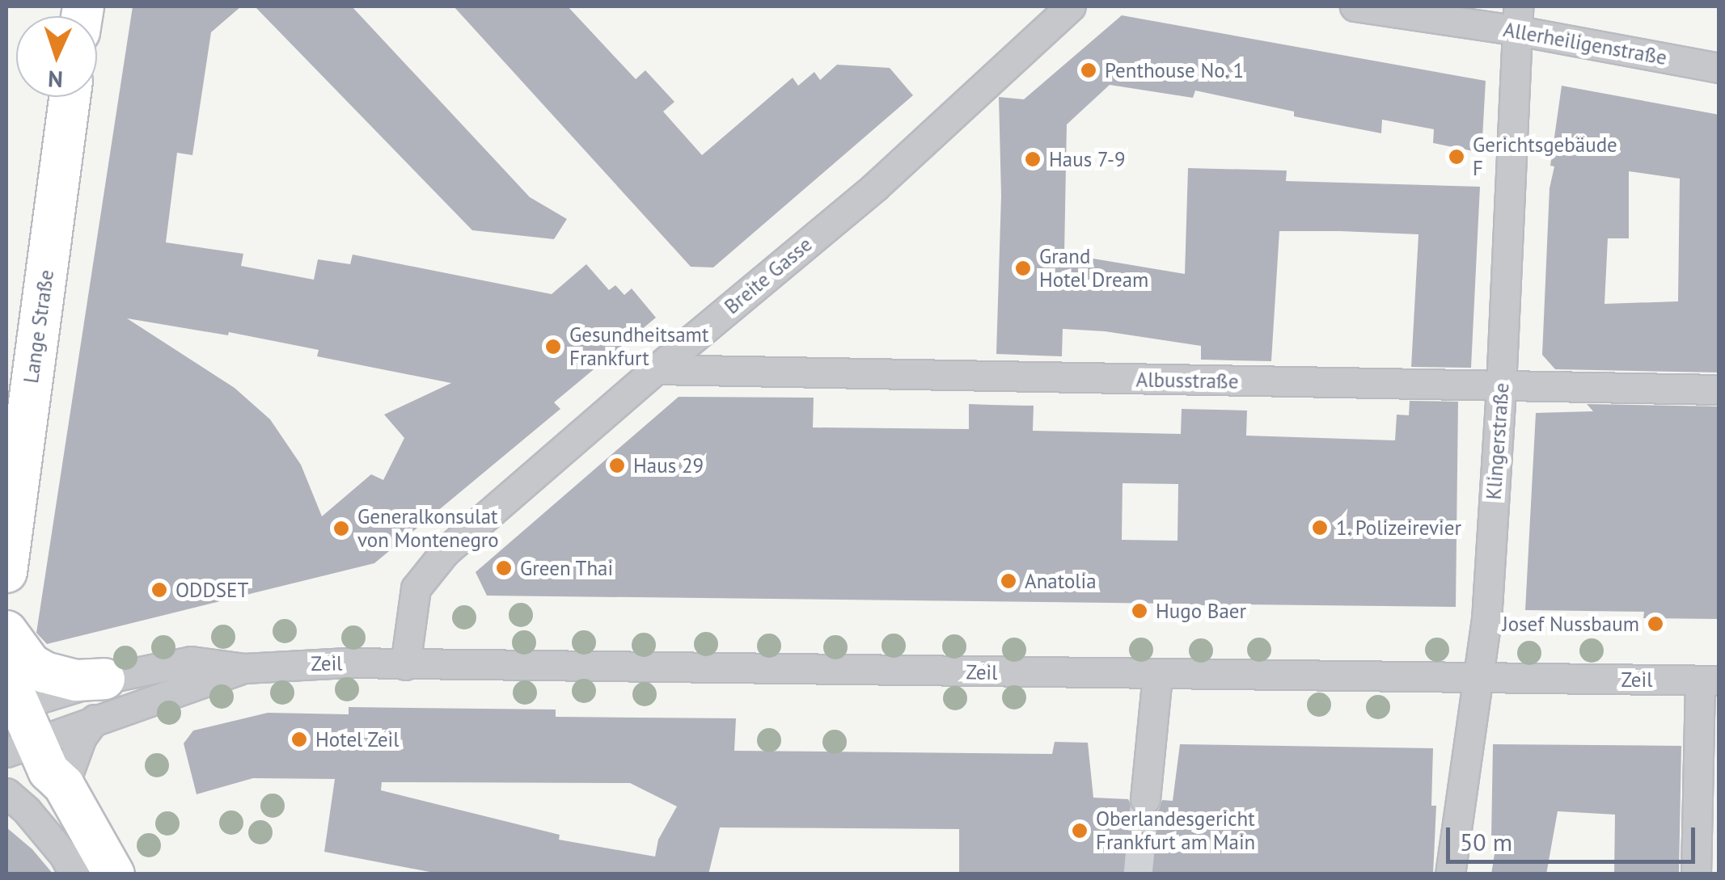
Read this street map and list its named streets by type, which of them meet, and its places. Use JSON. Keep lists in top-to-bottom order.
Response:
{
  "streets": {
    "main road": ["Lange Straße"],
    "street": [
      "Allerheiligenstraße",
      "Breite Gasse",
      "Albusstraße",
      "Klingerstraße",
      "Zeil"
    ]
  },
  "crossings": [
    ["Allerheiligenstraße", "Klingerstraße"],
    ["Breite Gasse", "Albusstraße"],
    ["Breite Gasse", "Zeil"],
    ["Albusstraße", "Klingerstraße"],
    ["Klingerstraße", "Zeil"]
  ],
  "places": [
    "Penthouse No. 1",
    "Gerichtsgebäude F",
    "Haus 7-9",
    "Grand Hotel Dream",
    "Gesundheitsamt Frankfurt",
    "Haus 29",
    "1. Polizeirevier",
    "Generalkonsulat von Montenegro",
    "Green Thai",
    "Anatolia",
    "ODDSET",
    "Hugo Baer",
    "Josef Nussbaum",
    "Hotel Zeil",
    "Oberlandesgericht Frankfurt am Main"
  ],
  "scale_bar": "50 m",
  "north": "bottom"
}
